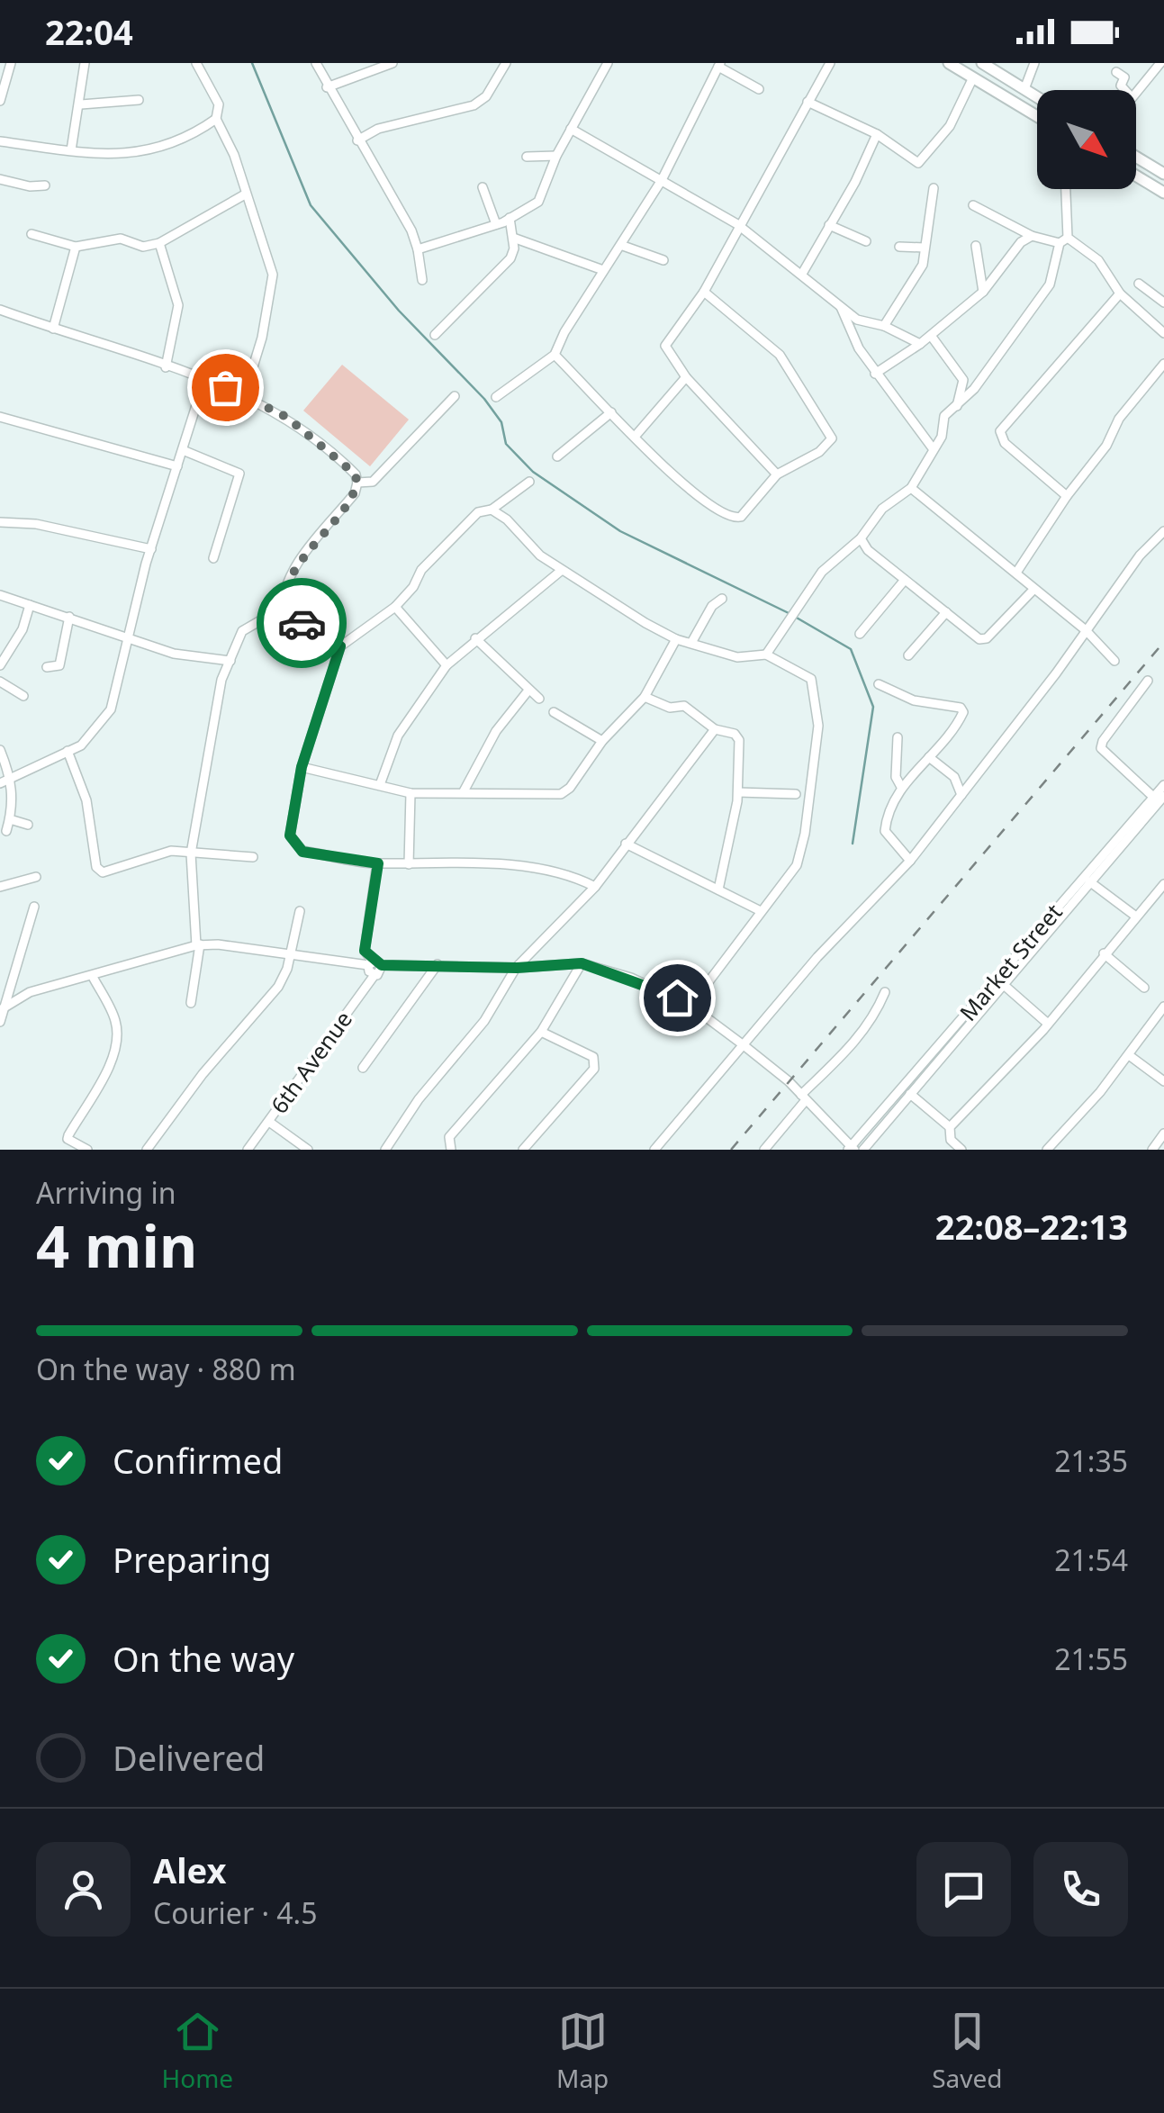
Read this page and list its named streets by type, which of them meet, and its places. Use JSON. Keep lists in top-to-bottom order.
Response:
{
  "streets": {
    "street": ["Market Street", "6th Avenue"]
  },
  "north": "bottom right",
  "page": {
    "status": "22:04",
    "heading": ["4 min", "Arriving in", "22:08–22:13"],
    "panel": ["Alex", "Courier · 4.5"],
    "bar": "On the way · 880 m",
    "list": [
      ["Confirmed", "21:35"],
      ["Preparing", "21:54"],
      ["On the way", "21:55"],
      "Delivered"
    ],
    "tabs": ["Home", "Map", "Saved"]
  }
}
